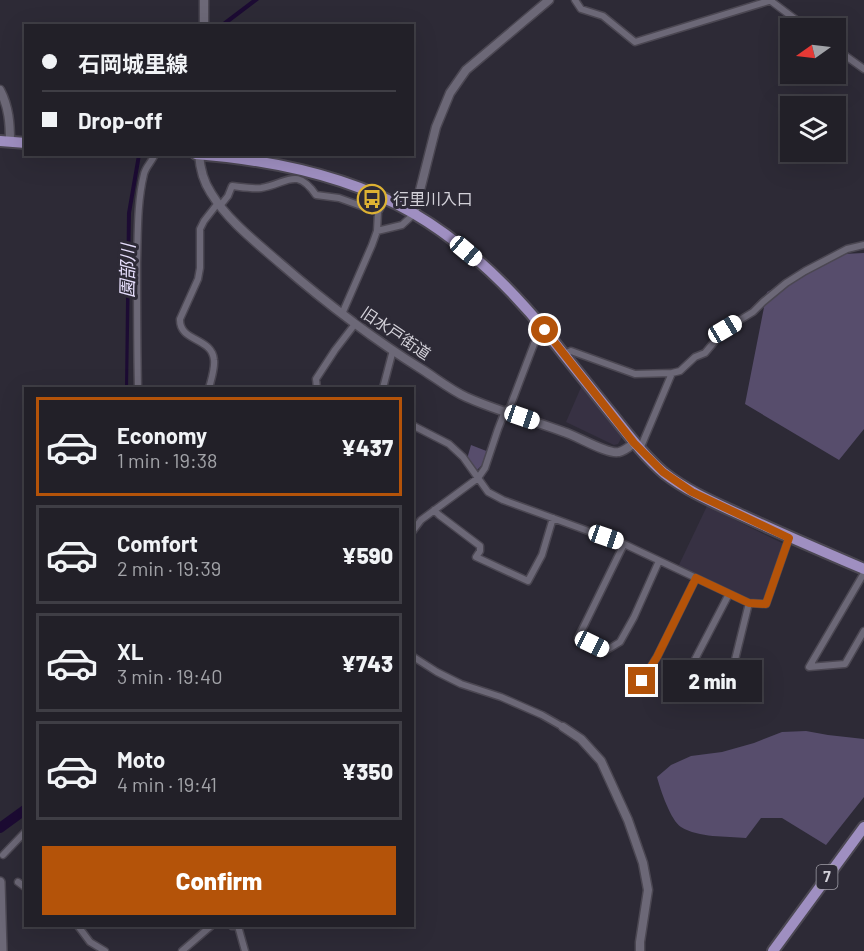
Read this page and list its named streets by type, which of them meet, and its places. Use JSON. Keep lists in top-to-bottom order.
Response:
{
  "streets": {
    "main road": ["7"],
    "street": ["旧水戸街道"]
  },
  "water": ["園部川"],
  "places": {
    "bus stop": ["行里川入口"]
  },
  "north": "left",
  "page": {
    "banner": ["石岡城里線", "Drop-off"],
    "list": [
      {
        "name": "Economy",
        "note": "1 min · 19:38",
        "value": "¥437"
      },
      {
        "name": "Comfort",
        "note": "2 min · 19:39",
        "value": "¥590"
      },
      {
        "name": "XL",
        "note": "3 min · 19:40",
        "value": "¥743"
      },
      {
        "name": "Moto",
        "note": "4 min · 19:41",
        "value": "¥350"
      }
    ],
    "bubble": "2 min",
    "buttons": "Confirm"
  }
}
